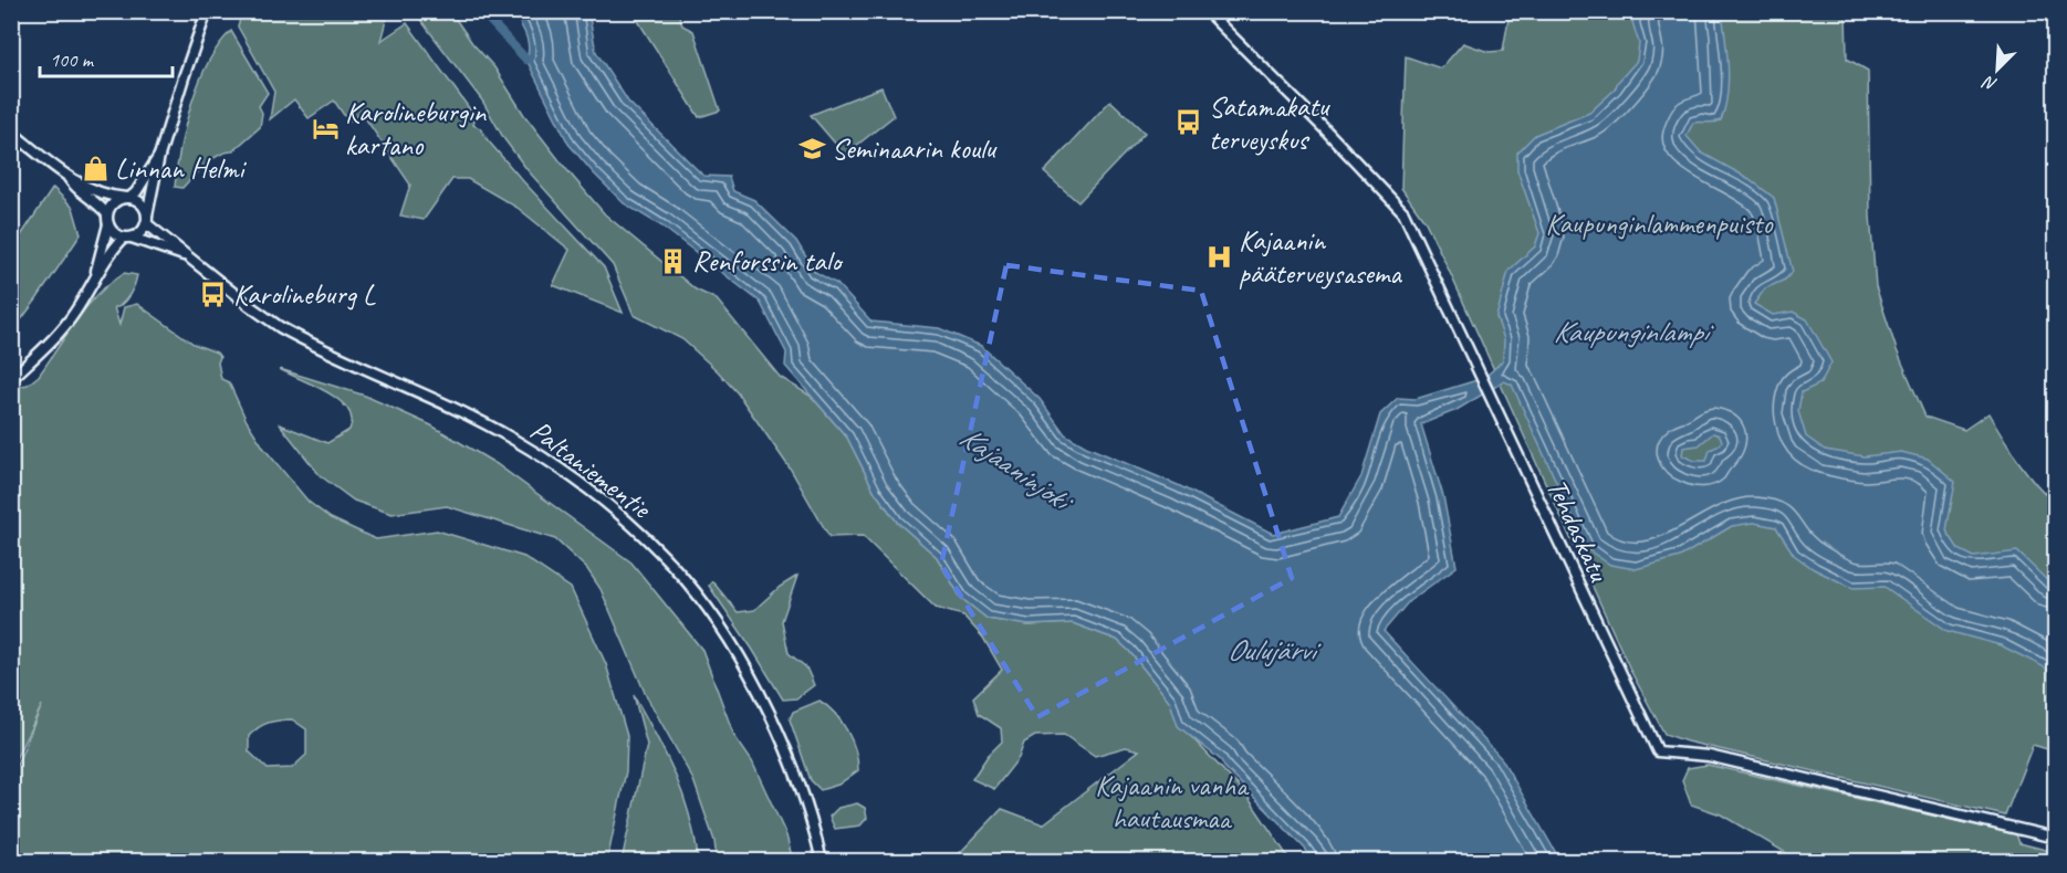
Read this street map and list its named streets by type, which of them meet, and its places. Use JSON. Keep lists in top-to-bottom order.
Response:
{
  "streets": {
    "street": ["Paltaniementie", "Tehdaskatu"]
  },
  "water": ["Kaupunginlampi", "Kajaaninjoki", "Oulujärvi"],
  "parks": ["Kaupunginlammenpuisto", "Kajaanin vanha hautausmaa"],
  "places": {
    "bus stop": ["Satamakatu terveyskus", "Karolineburg L"],
    "hotel": ["Karolineburgin kartano"],
    "school or university": ["Seminaarin koulu"],
    "shop": ["Linnan Helmi"],
    "hospital": ["Kajaanin pääterveysasema"],
    "building": ["Renforssin talo"]
  },
  "scale_bar": "100 m",
  "north": "bottom left"
}
